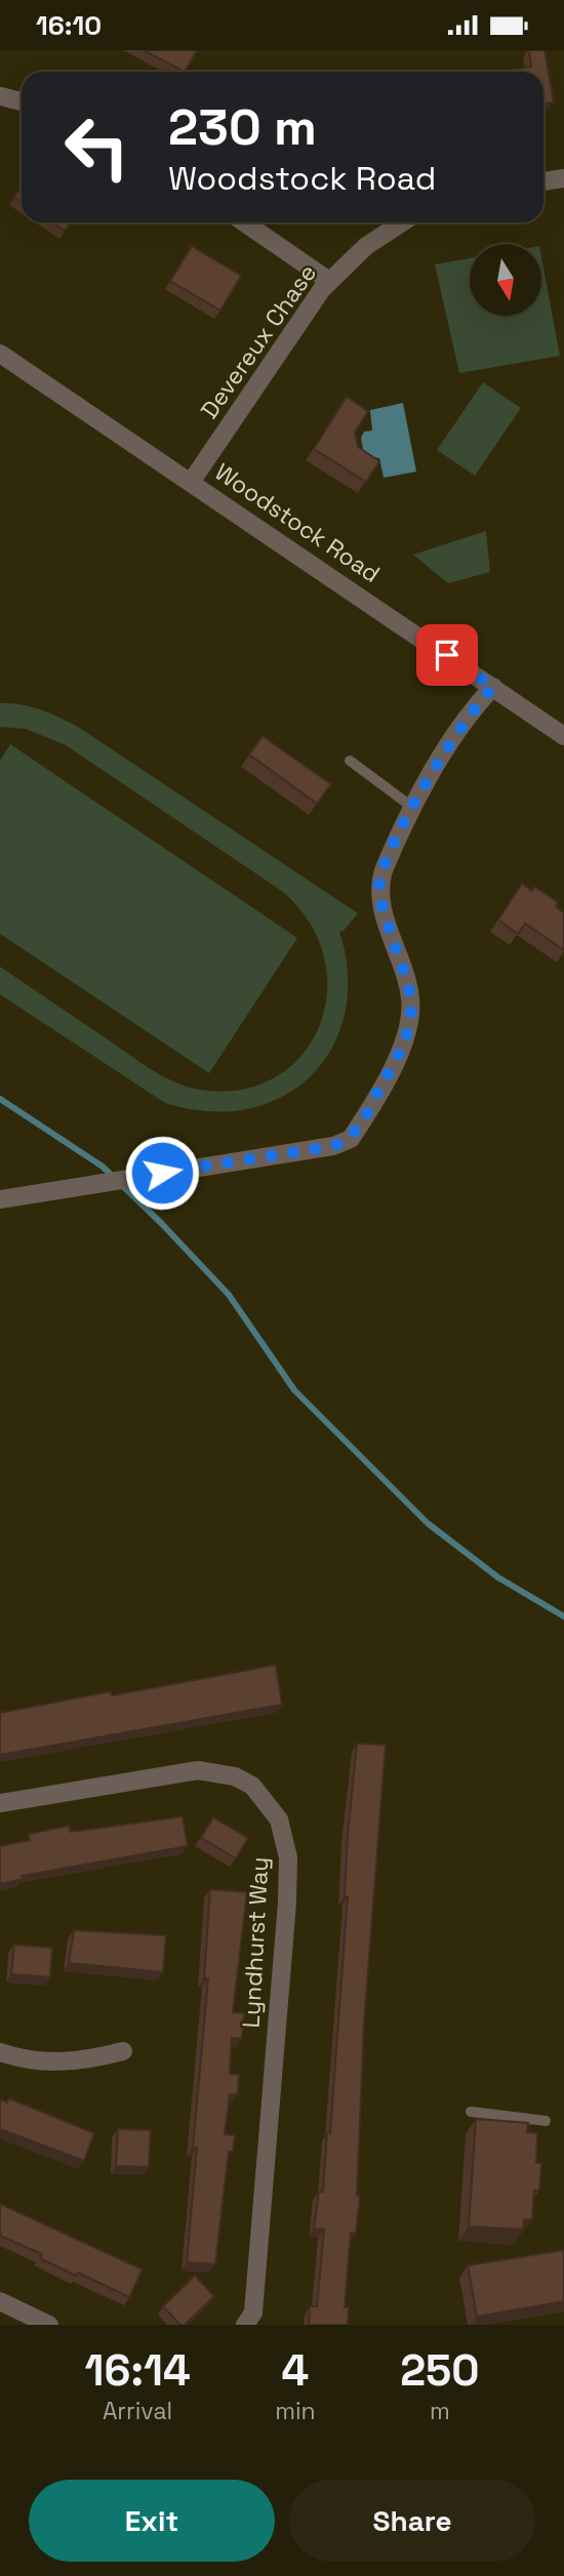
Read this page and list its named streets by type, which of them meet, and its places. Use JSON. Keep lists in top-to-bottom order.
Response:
{
  "streets": {
    "street": ["Devereux Chase", "Woodstock Road", "Lyndhurst Way"]
  },
  "crossings": [
    ["Devereux Chase", "Woodstock Road"]
  ],
  "north": "bottom",
  "page": {
    "status": "16:10",
    "turn": ["230 m", "Woodstock Road"],
    "eta": [
      "16:14",
      "Arrival",
      "4",
      "min",
      "250",
      "m"
    ],
    "buttons": ["Exit", "Share"]
  }
}
